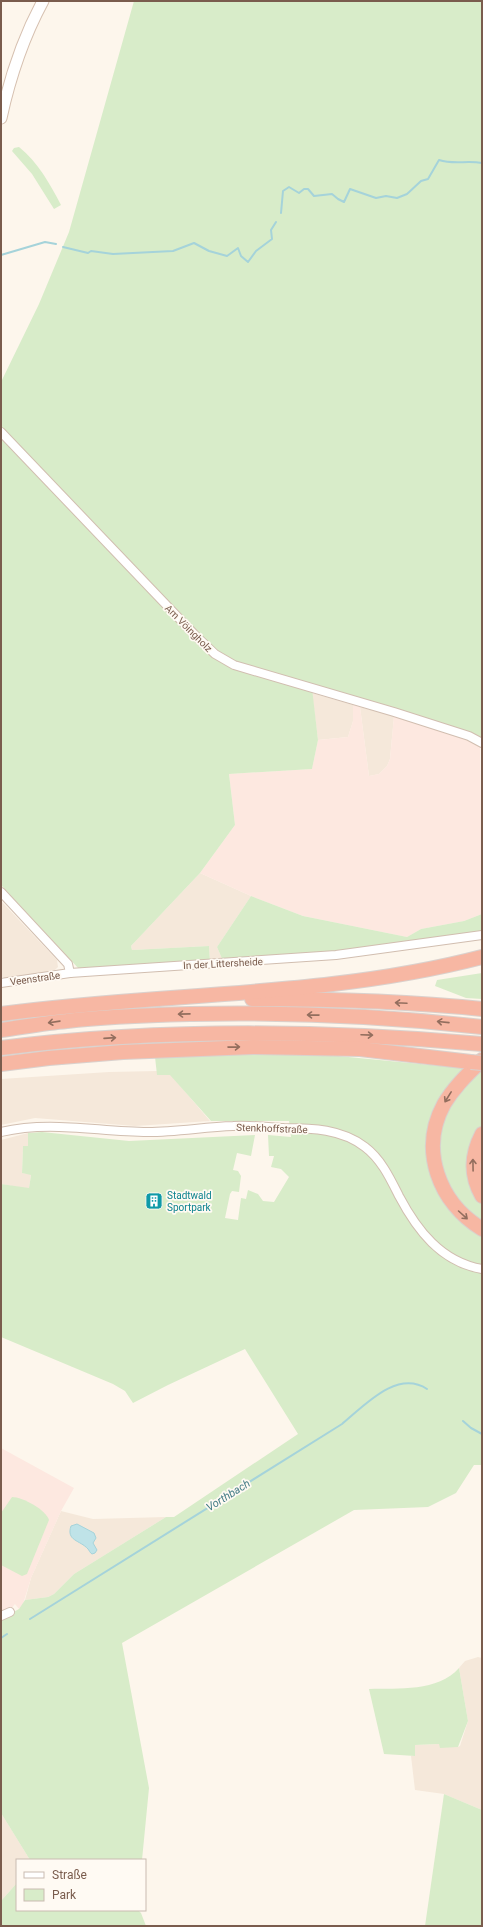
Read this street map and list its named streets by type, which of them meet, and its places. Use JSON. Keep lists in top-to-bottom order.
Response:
{
  "streets": {
    "street": [
      "Am Vöingholz",
      "In der Littersheide",
      "Veenstraße",
      "Stenkhoffstraße"
    ]
  },
  "crossings": [
    ["In der Littersheide", "Veenstraße"]
  ],
  "water": ["Vorthbach"],
  "places": {
    "building": ["Stadtwald Sportpark"]
  },
  "legend": ["Straße", "Park"]
}
